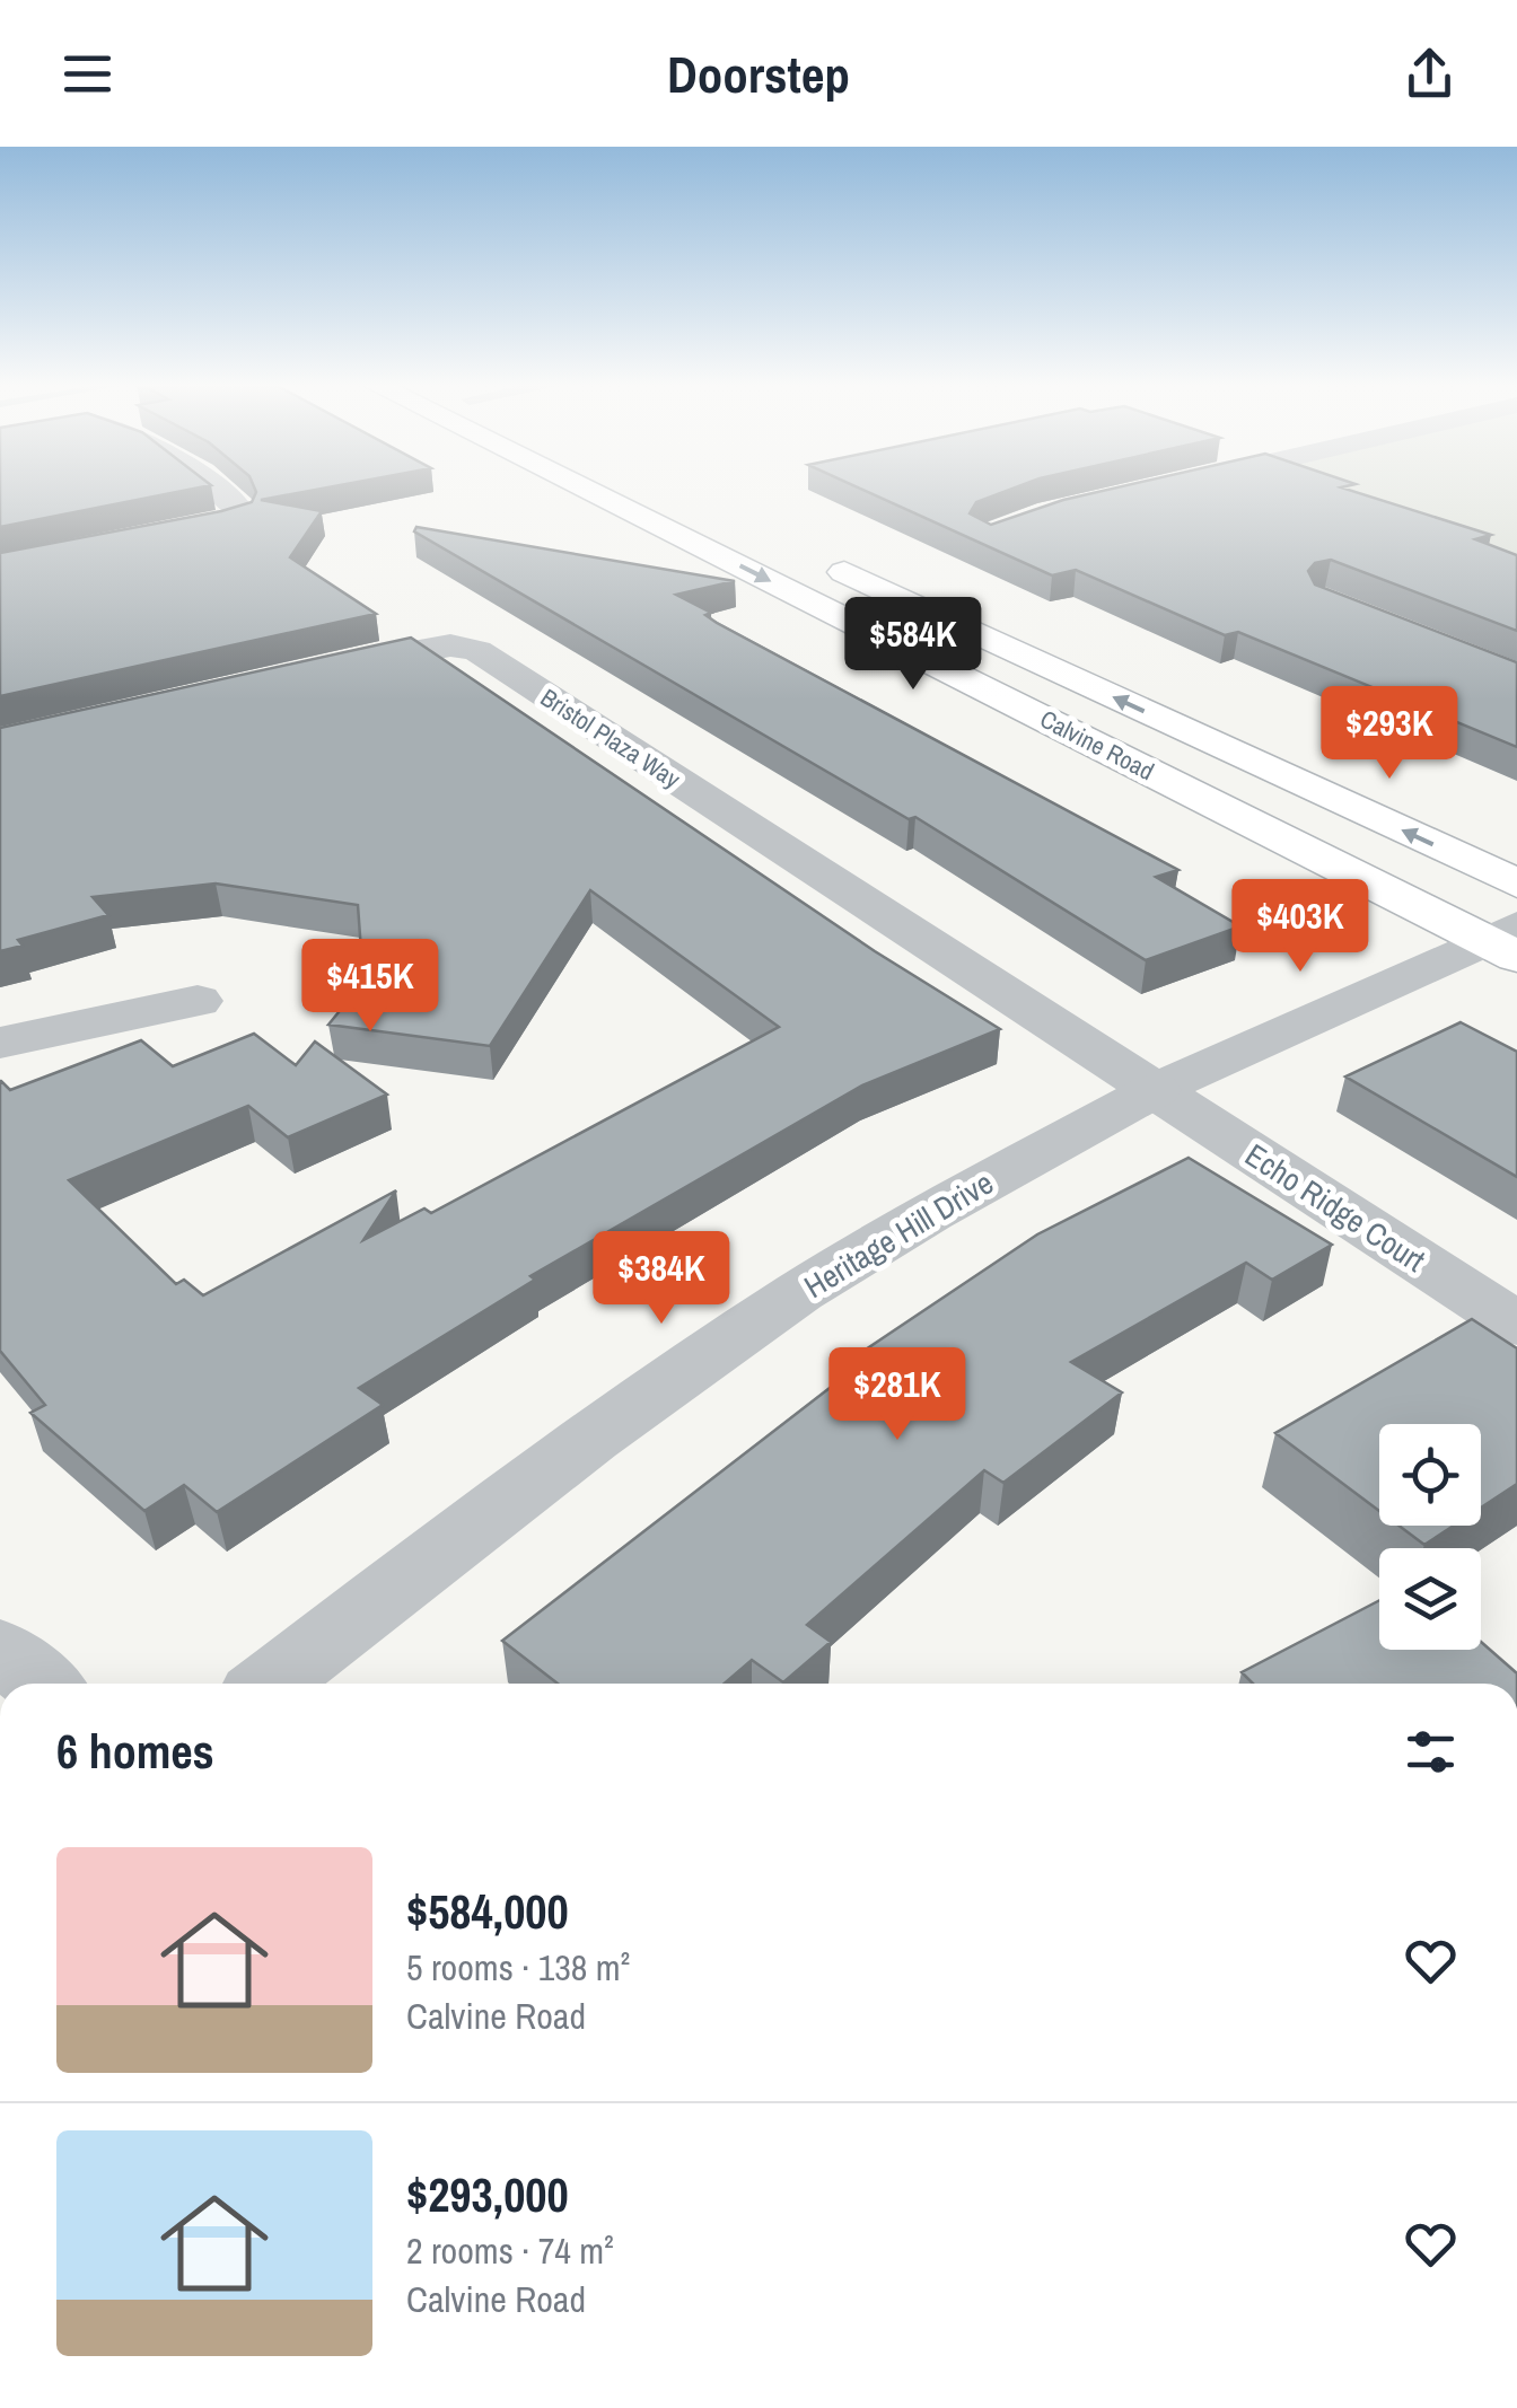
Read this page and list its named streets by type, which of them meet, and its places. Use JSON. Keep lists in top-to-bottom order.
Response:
{
  "streets": {
    "main road": ["Calvine Road"],
    "street": ["Bristol Plaza Way", "Echo Ridge Court", "Heritage Hill Drive"]
  },
  "crossings": [
    ["Bristol Plaza Way", "Echo Ridge Court"],
    ["Bristol Plaza Way", "Heritage Hill Drive"],
    ["Echo Ridge Court", "Heritage Hill Drive"]
  ],
  "page": {
    "header": "Doorstep",
    "price": [
      "$584K",
      "$293K",
      "$403K",
      "$415K",
      "$384K",
      "$281K"
    ],
    "heading": "6 homes",
    "list": [
      {
        "name": "$584,000",
        "note": "5 rooms · 138 m² · Calvine Road"
      },
      {
        "name": "$293,000",
        "note": "2 rooms · 74 m² · Calvine Road"
      }
    ]
  }
}
